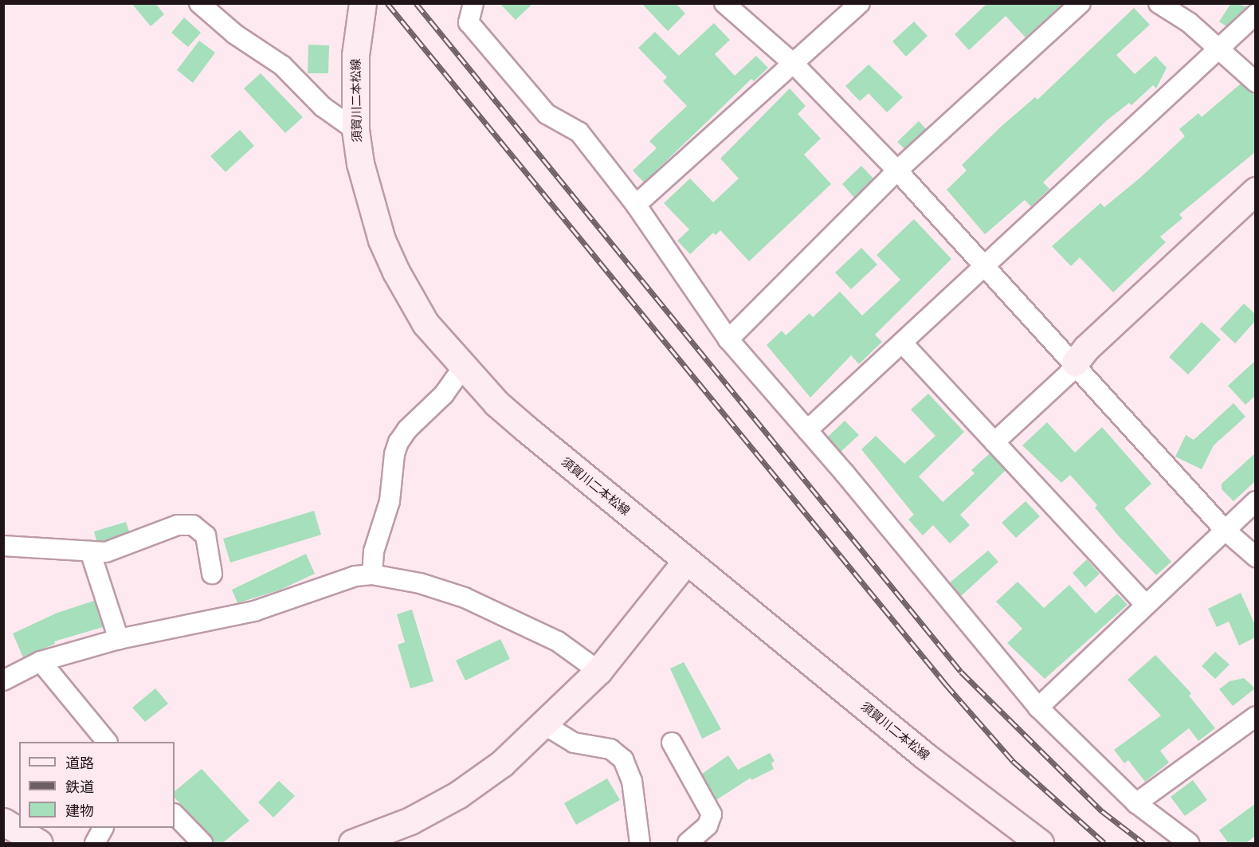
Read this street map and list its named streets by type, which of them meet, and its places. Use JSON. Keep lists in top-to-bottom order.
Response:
{
  "streets": {
    "main road": ["須賀川二本松線"]
  },
  "legend": ["道路", "鉄道", "建物"]
}
